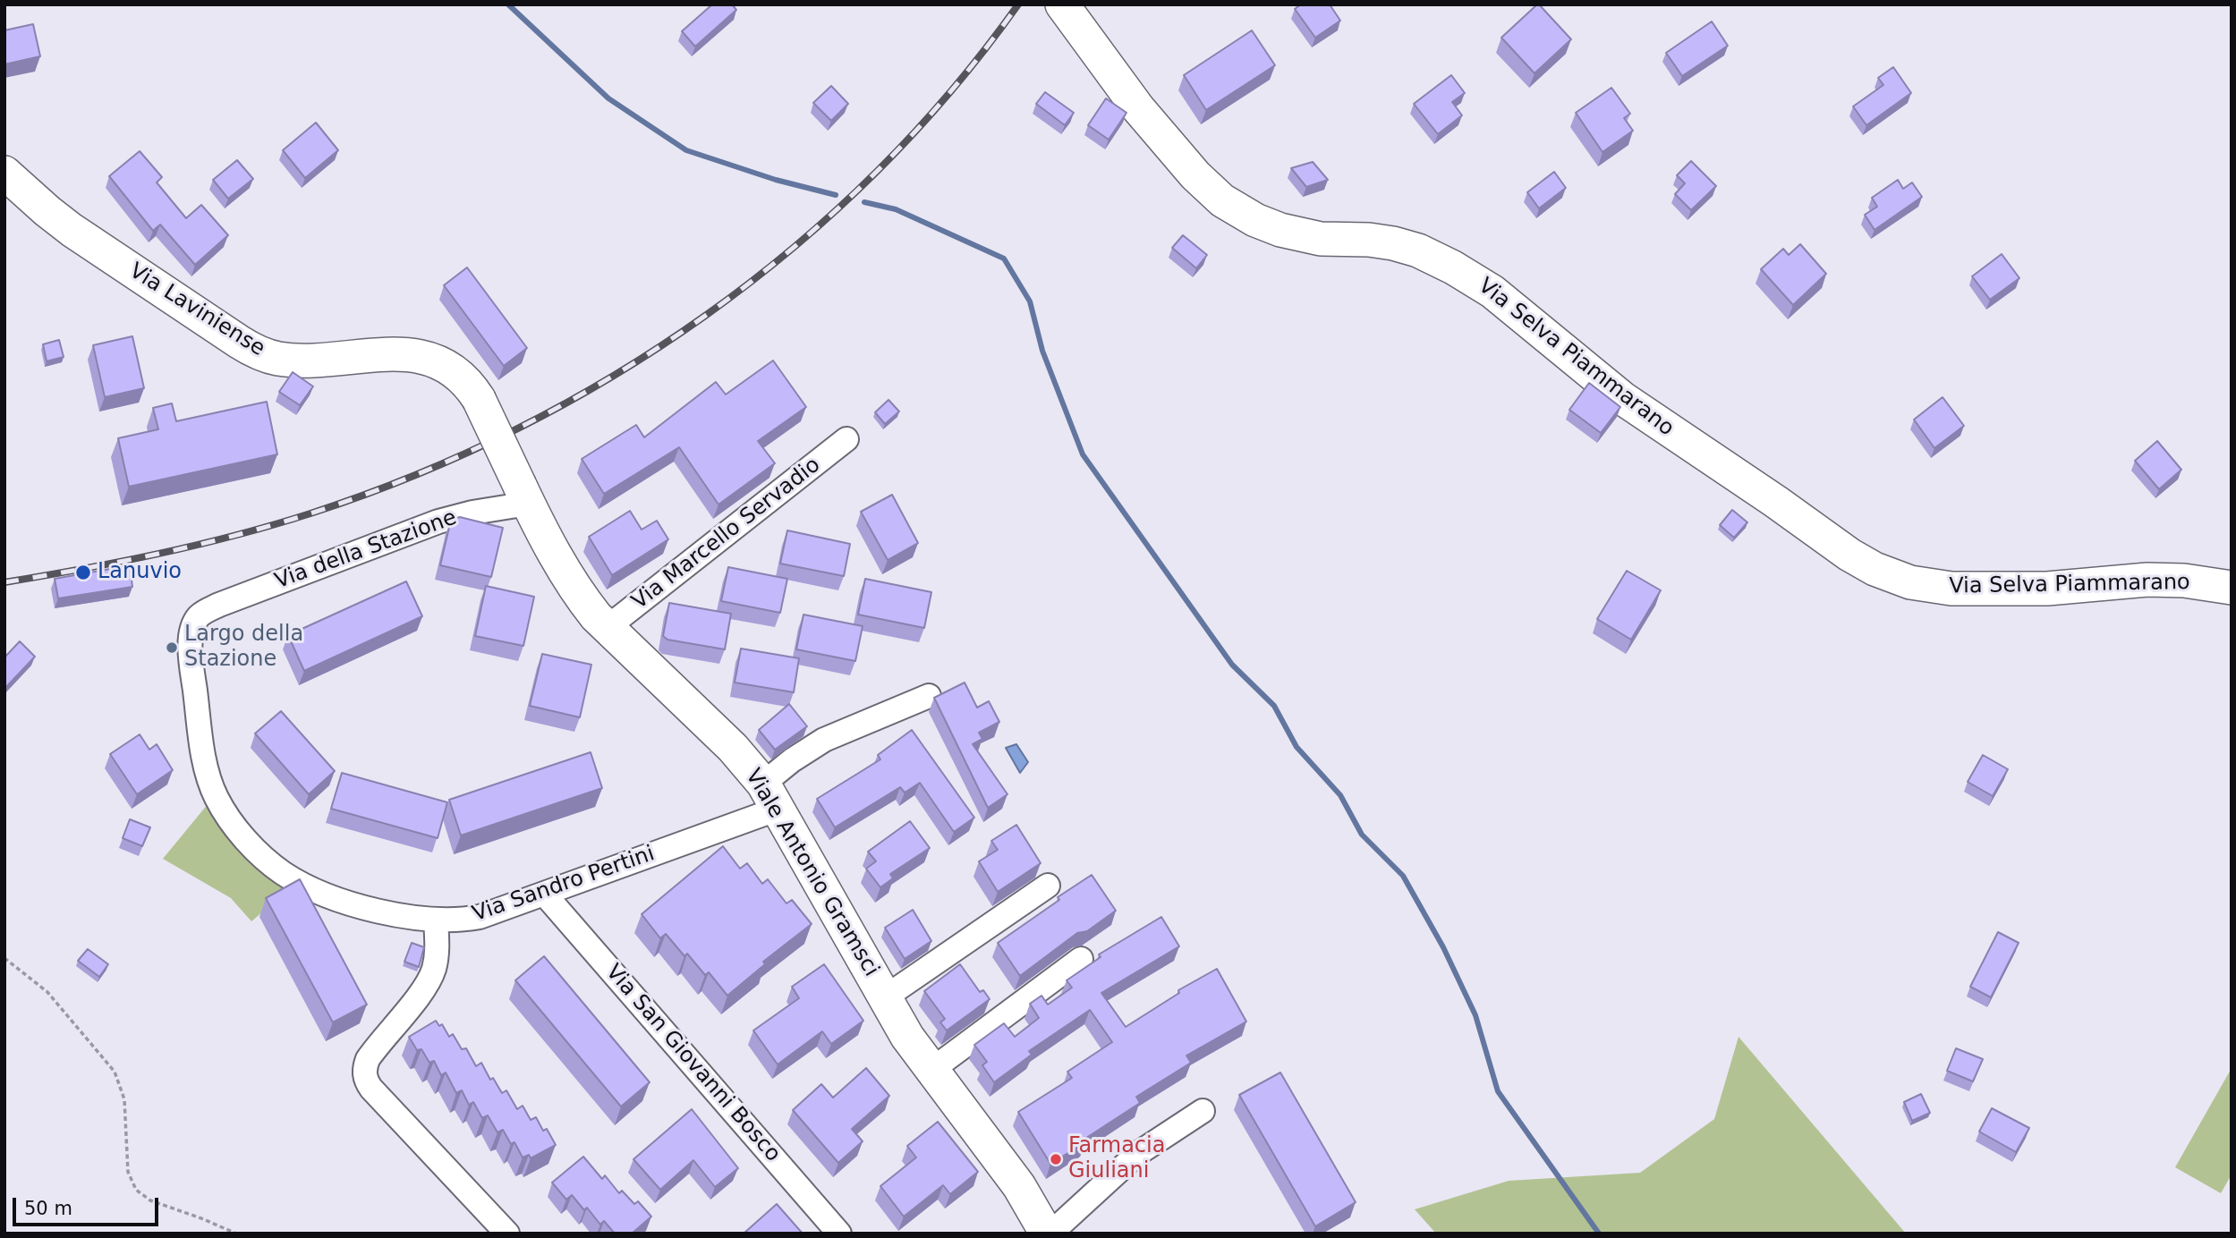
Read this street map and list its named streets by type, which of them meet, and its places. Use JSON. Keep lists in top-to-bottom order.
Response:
{
  "streets": {
    "street": [
      "Via Laviniense",
      "Via Selva Piammarano",
      "Via Marcello Servadio",
      "Via della Stazione",
      "Viale Antonio Gramsci",
      "Via Sandro Pertini",
      "Via San Giovanni Bosco"
    ]
  },
  "crossings": [
    ["Via Laviniense", "Via della Stazione"],
    ["Via Laviniense", "Viale Antonio Gramsci"],
    ["Via Marcello Servadio", "Viale Antonio Gramsci"],
    ["Via della Stazione", "Viale Antonio Gramsci"],
    ["Via della Stazione", "Via Sandro Pertini"],
    ["Viale Antonio Gramsci", "Via Sandro Pertini"],
    ["Via Sandro Pertini", "Via San Giovanni Bosco"]
  ],
  "places": ["Lanuvio", "Largo della Stazione", "Farmacia Giuliani"],
  "scale_bar": "50 m"
}
